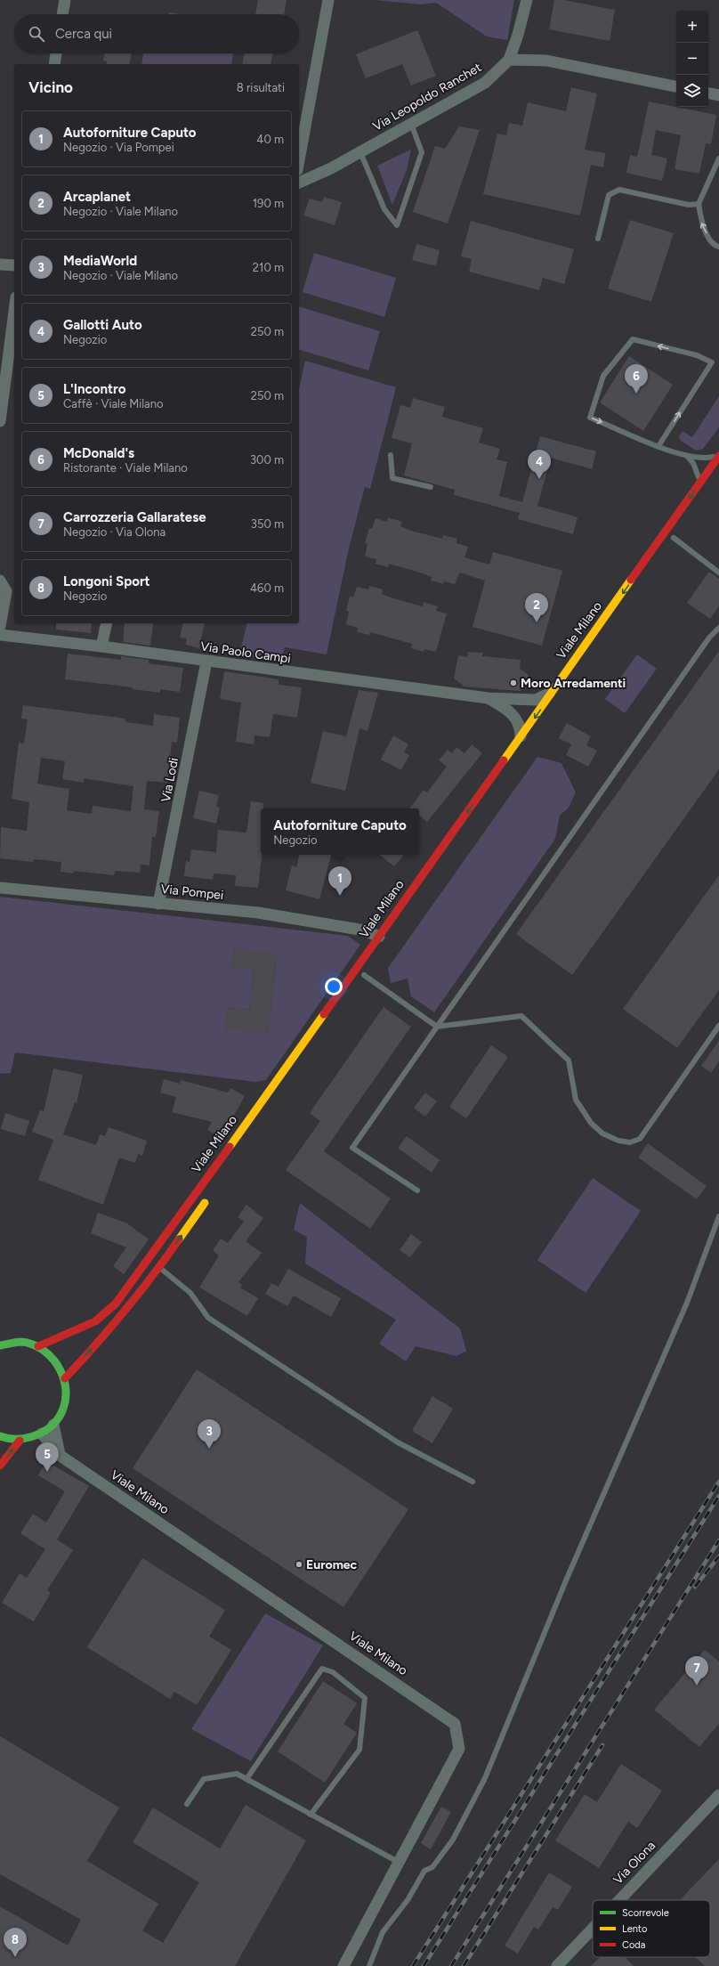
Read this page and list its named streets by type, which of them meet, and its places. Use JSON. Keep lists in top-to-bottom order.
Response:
{
  "streets": {
    "main road": ["Viale Milano"],
    "street": [
      "Via Leopoldo Ranchet",
      "Via Paolo Campi",
      "Via Lodi",
      "Via Pompei",
      "Via Olona"
    ]
  },
  "crossings": [
    ["Viale Milano", "Via Paolo Campi"],
    ["Viale Milano", "Via Pompei"],
    ["Via Paolo Campi", "Via Lodi"],
    ["Via Lodi", "Via Pompei"]
  ],
  "places": ["Moro Arredamenti", "Euromec"],
  "legend": ["Scorrevole", "Lento", "Coda"],
  "page": {
    "map_buttons": ["+", "−"],
    "search": "Cerca qui",
    "heading": ["Vicino", "8 risultati"],
    "list": [
      {
        "mark": "1",
        "name": "Autoforniture Caputo",
        "note": "Negozio · Via Pompei",
        "value": "40 m"
      },
      {
        "mark": "2",
        "name": "Arcaplanet",
        "note": "Negozio · Viale Milano",
        "value": "190 m"
      },
      {
        "mark": "3",
        "name": "MediaWorld",
        "note": "Negozio · Viale Milano",
        "value": "210 m"
      },
      {
        "mark": "4",
        "name": "Gallotti Auto",
        "note": "Negozio",
        "value": "250 m"
      },
      {
        "mark": "5",
        "name": "L'Incontro",
        "note": "Caffè · Viale Milano",
        "value": "250 m"
      },
      {
        "mark": "6",
        "name": "McDonald's",
        "note": "Ristorante · Viale Milano",
        "value": "300 m"
      },
      {
        "mark": "7",
        "name": "Carrozzeria Gallaratese",
        "note": "Negozio · Via Olona",
        "value": "350 m"
      },
      {
        "mark": "8",
        "name": "Longoni Sport",
        "note": "Negozio",
        "value": "460 m"
      }
    ],
    "pins": [
      "6",
      "4",
      "2",
      "1",
      "3",
      "5",
      "7",
      "8"
    ],
    "popup": ["Autoforniture Caputo", "Negozio"]
  }
}
